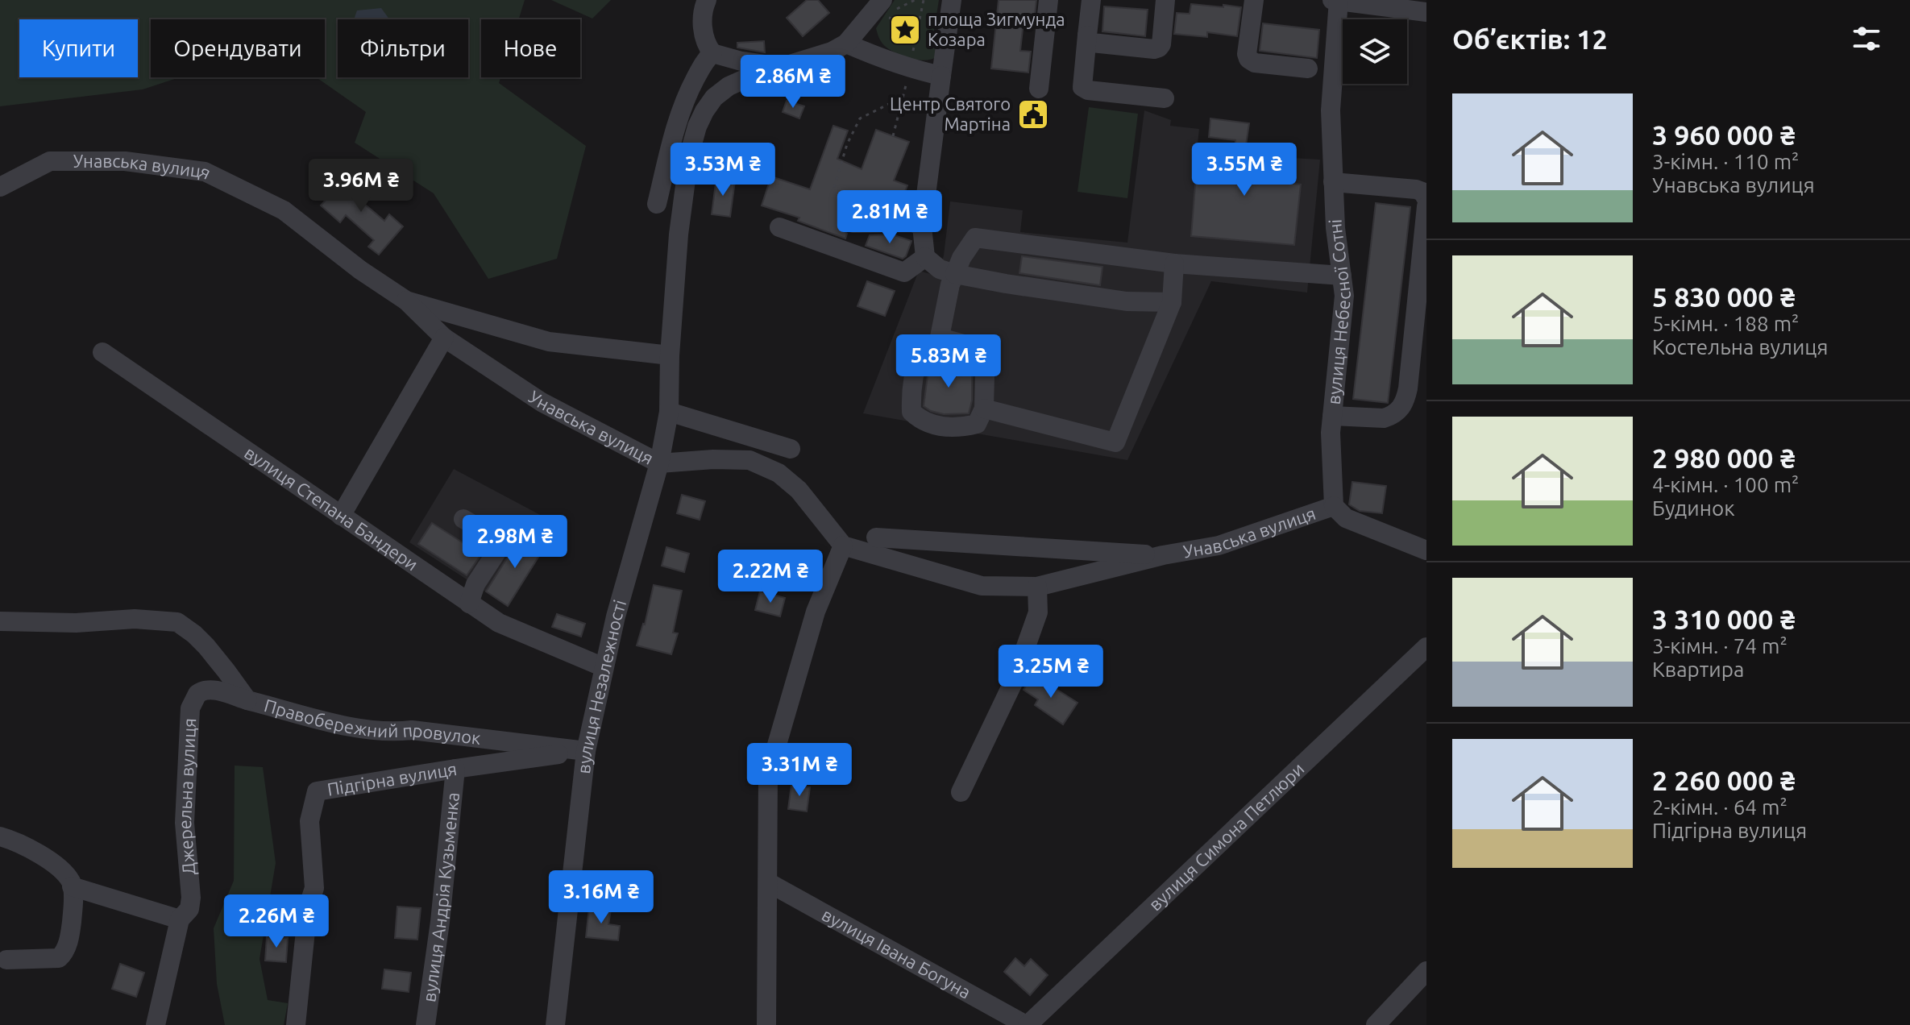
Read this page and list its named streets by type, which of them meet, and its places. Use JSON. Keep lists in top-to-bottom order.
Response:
{
  "streets": {
    "street": [
      "Унавська вулиця",
      "вулиця Небесної Сотні",
      "вулиця Степана Бандери",
      "вулиця Незалежності",
      "Правобережний провулок",
      "Підгірна вулиця",
      "Джерельна вулиця",
      "вулиця Симона Петлюри",
      "вулиця Андрія Кузьменка",
      "вулиця Івана Богуна"
    ]
  },
  "crossings": [
    ["Унавська вулиця", "вулиця Небесної Сотні"],
    ["Унавська вулиця", "вулиця Незалежності"],
    ["вулиця Степана Бандери", "вулиця Незалежності"],
    ["вулиця Незалежності", "Правобережний провулок"],
    ["вулиця Незалежності", "Підгірна вулиця"],
    ["Правобережний провулок", "Підгірна вулиця"],
    ["Правобережний провулок", "Джерельна вулиця"],
    ["Підгірна вулиця", "вулиця Андрія Кузьменка"],
    ["вулиця Симона Петлюри", "вулиця Івана Богуна"]
  ],
  "places": {
    "place": ["площа Зигмунда Козара"],
    "public building": ["Центр Святого Мартіна"]
  },
  "page": {
    "heading": "Об’єктів: 12",
    "chip": [
      "Купити",
      "Орендувати",
      "Фільтри",
      "Нове"
    ],
    "price": [
      "2.86M ₴",
      "3.53M ₴",
      "3.55M ₴",
      "3.96M ₴",
      "2.81M ₴",
      "5.83M ₴",
      "2.98M ₴",
      "2.22M ₴",
      "3.25M ₴",
      "3.31M ₴",
      "3.16M ₴",
      "2.26M ₴"
    ],
    "list": [
      {
        "name": "3 960 000 ₴",
        "note": "3-кімн. · 110 m² · Унавська вулиця"
      },
      {
        "name": "5 830 000 ₴",
        "note": "5-кімн. · 188 m² · Костельна вулиця"
      },
      {
        "name": "2 980 000 ₴",
        "note": "4-кімн. · 100 m² · Будинок"
      },
      {
        "name": "3 310 000 ₴",
        "note": "3-кімн. · 74 m² · Квартира"
      },
      {
        "name": "2 260 000 ₴",
        "note": "2-кімн. · 64 m² · Підгірна вулиця"
      }
    ]
  }
}
